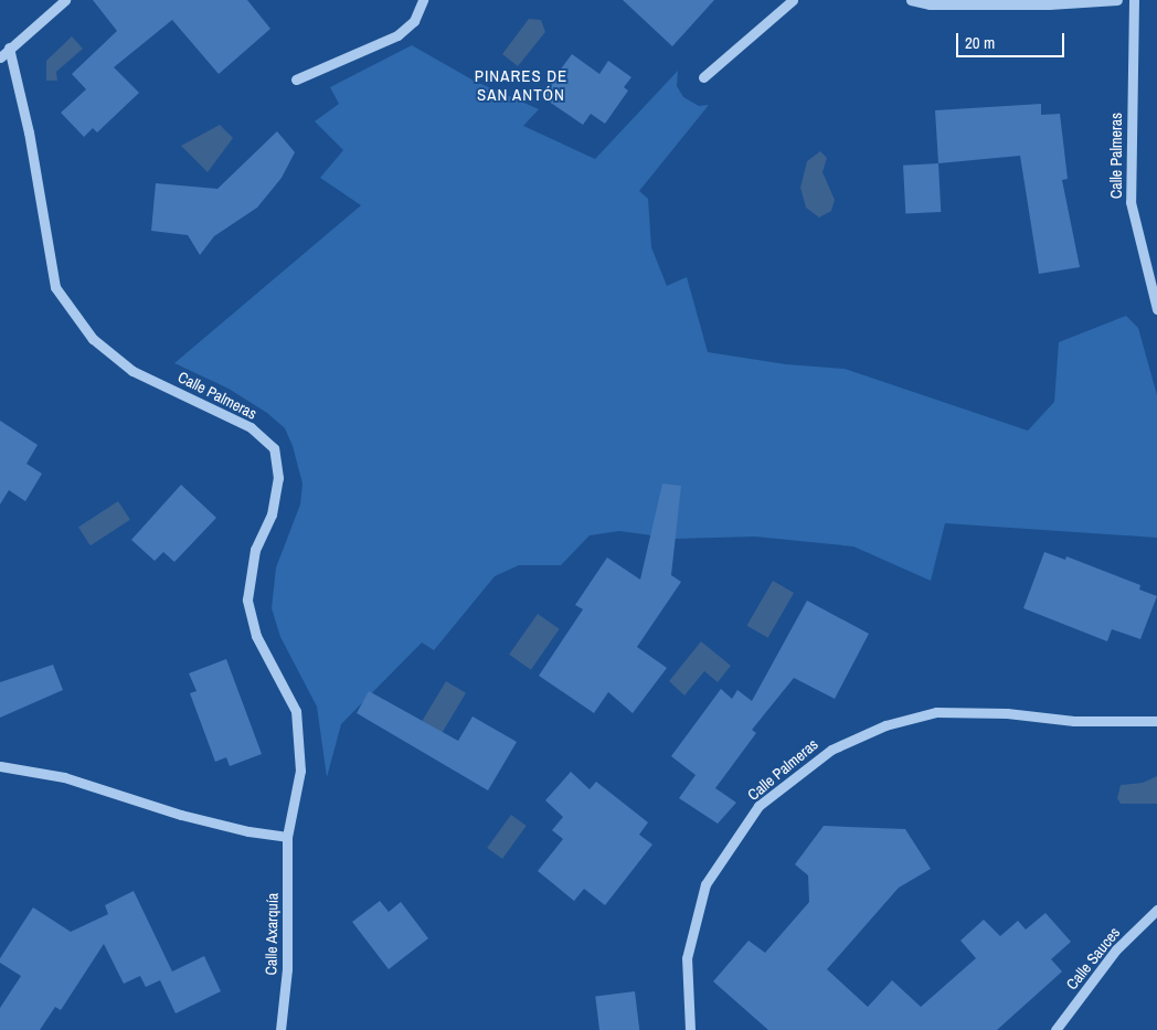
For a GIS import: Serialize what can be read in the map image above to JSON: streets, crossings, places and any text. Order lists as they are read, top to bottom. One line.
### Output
{"streets":{"street":["Calle Palmeras","Calle Axarquía","Calle Sauces"]},"crossings":[["Calle Palmeras","Calle Axarquía"]],"districts":["PINARES DE SAN ANTÓN"],"scale_bar":"20 m"}
